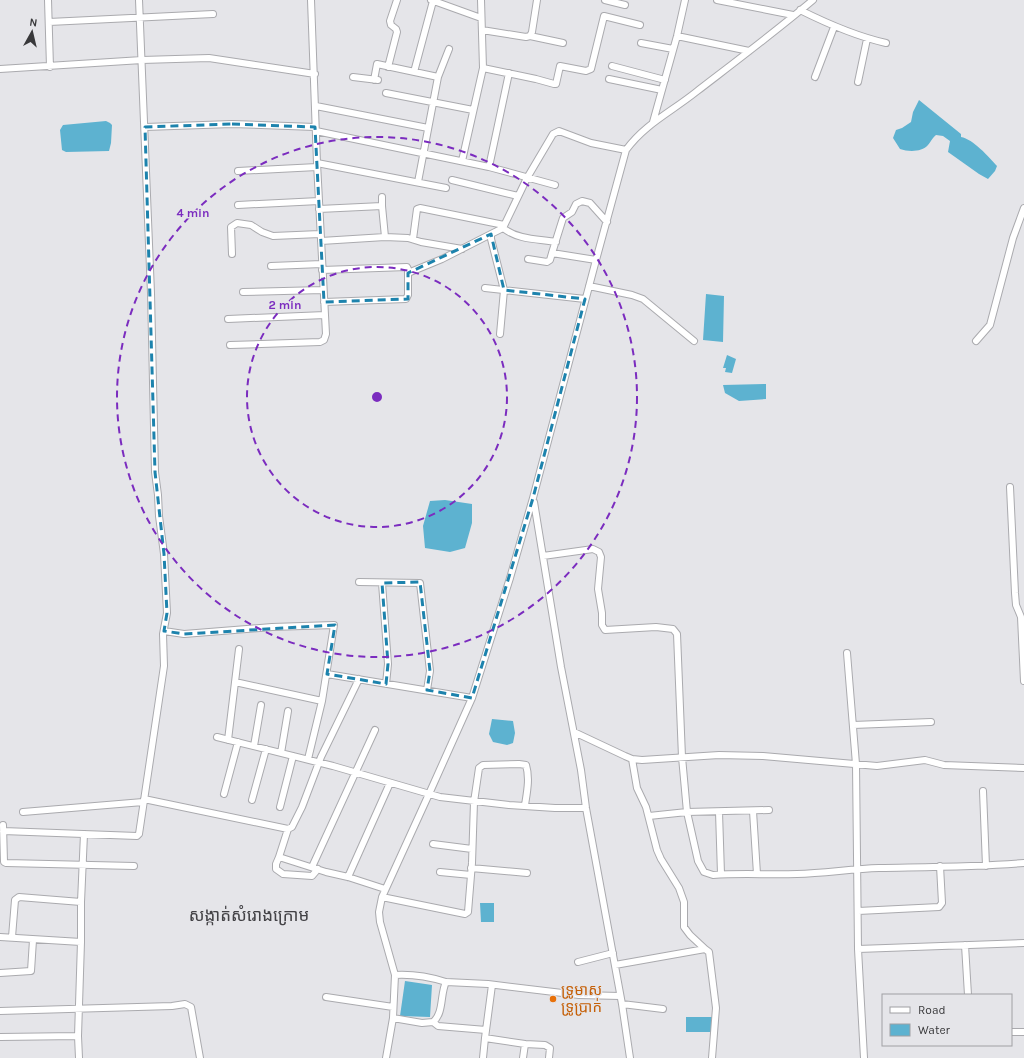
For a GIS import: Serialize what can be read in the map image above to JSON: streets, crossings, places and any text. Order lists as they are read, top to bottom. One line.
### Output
{"districts":["សង្កាត់សំរោងក្រោម"],"places":["ទ្រូមាស ទ្រូប្រាក់"],"legend":["Road","Water"],"north":"top","rings":["4 min","2 min"]}
